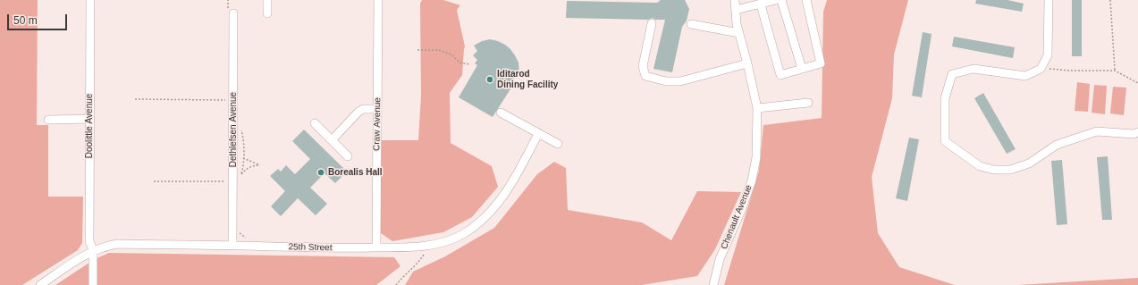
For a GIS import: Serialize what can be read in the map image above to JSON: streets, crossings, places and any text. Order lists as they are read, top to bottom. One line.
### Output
{"streets":{"street":["Craw Avenue","Doolittle Avenue","Dethlefsen Avenue","Chenault Avenue","25th Street"]},"crossings":[["Craw Avenue","25th Street"],["Doolittle Avenue","25th Street"],["Dethlefsen Avenue","25th Street"]],"places":["Iditarod Dining Facility","Borealis Hall"],"scale_bar":"50 m"}
